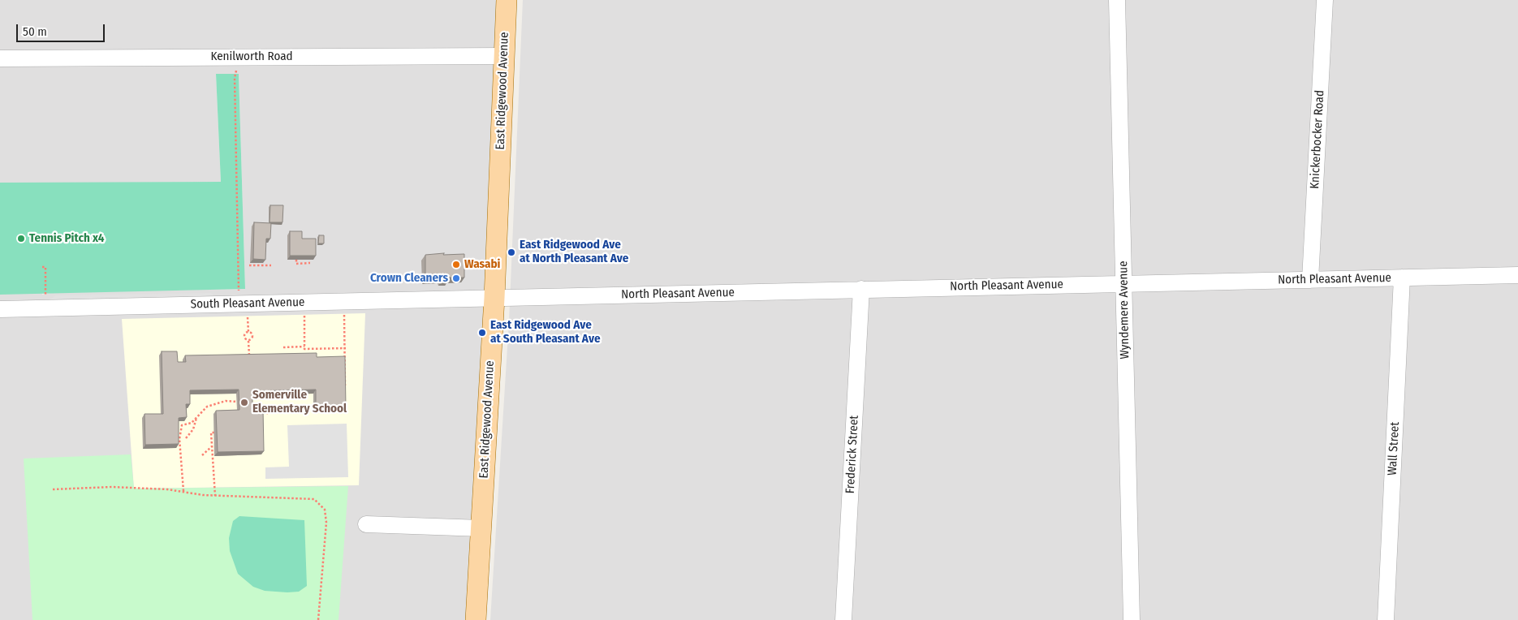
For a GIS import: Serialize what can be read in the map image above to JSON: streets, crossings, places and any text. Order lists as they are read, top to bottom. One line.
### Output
{"streets":{"main road":["East Ridgewood Avenue"],"street":["Kenilworth Road","Knickerbocker Road","North Pleasant Avenue","South Pleasant Avenue","Wyndemere Avenue","Wall Street","Frederick Street"]},"crossings":[["Kenilworth Road","East Ridgewood Avenue"],["East Ridgewood Avenue","North Pleasant Avenue"],["East Ridgewood Avenue","South Pleasant Avenue"],["Knickerbocker Road","North Pleasant Avenue"],["North Pleasant Avenue","South Pleasant Avenue"],["North Pleasant Avenue","Wyndemere Avenue"],["North Pleasant Avenue","Wall Street"],["North Pleasant Avenue","Frederick Street"]],"places":["Tennis Pitch x4","East Ridgewood Ave at North Pleasant Ave","Wasabi","Crown Cleaners","East Ridgewood Ave at South Pleasant Ave","Somerville Elementary School"],"scale_bar":"50 m"}
